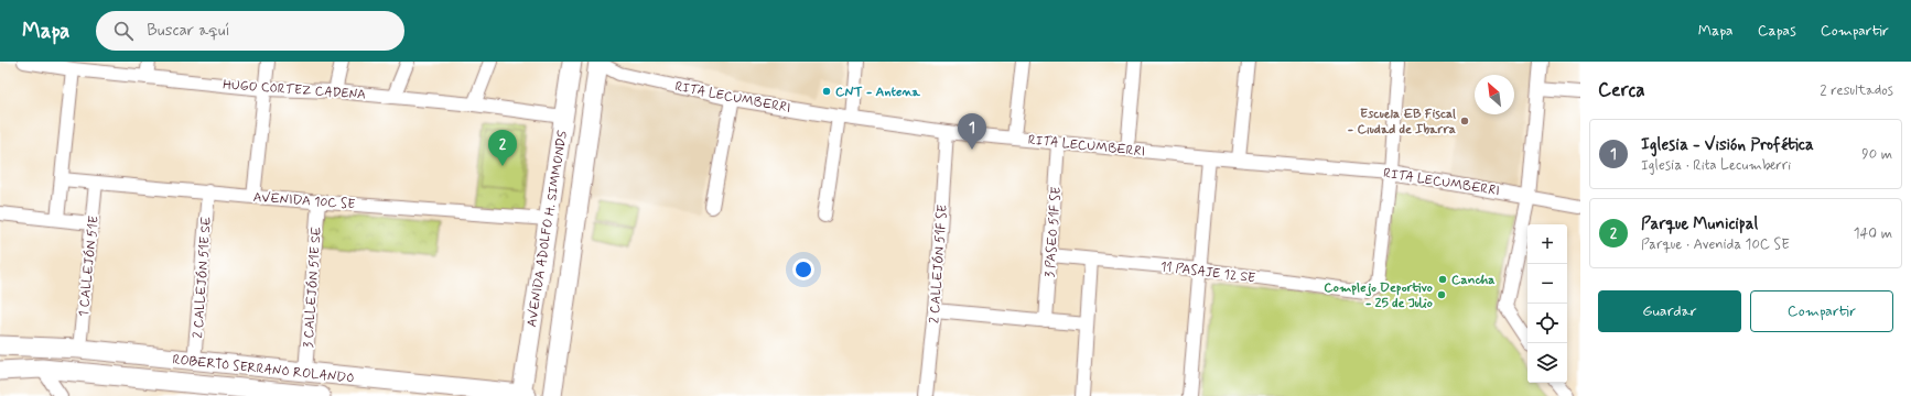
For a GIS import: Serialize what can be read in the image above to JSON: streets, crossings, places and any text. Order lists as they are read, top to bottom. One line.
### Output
{"streets":{"main road":["AVENIDA ADOLFO H. SIMMONDS","ROBERTO SERRANO ROLANDO"],"street":["HUGO CORTEZ CADENA","RITA LECUMBERRI","AVENIDA 10C SE","3 PASEO 51F SE","2 CALLEJÓN 51F SE","1 CALLEJÓN 51E","11 PASAJE 12 SE","2 CALLEJÓN 51E SE","3 CALLEJÓN 51E SE"]},"crossings":[["HUGO CORTEZ CADENA","AVENIDA ADOLFO H. SIMMONDS"],["RITA LECUMBERRI","AVENIDA ADOLFO H. SIMMONDS"],["RITA LECUMBERRI","3 PASEO 51F SE"],["RITA LECUMBERRI","2 CALLEJÓN 51F SE"],["RITA LECUMBERRI","11 PASAJE 12 SE"],["AVENIDA 10C SE","AVENIDA ADOLFO H. SIMMONDS"],["AVENIDA 10C SE","1 CALLEJÓN 51E"],["AVENIDA 10C SE","2 CALLEJÓN 51E SE"],["AVENIDA 10C SE","3 CALLEJÓN 51E SE"],["AVENIDA ADOLFO H. SIMMONDS","ROBERTO SERRANO ROLANDO"],["3 PASEO 51F SE","11 PASAJE 12 SE"],["1 CALLEJÓN 51E","ROBERTO SERRANO ROLANDO"],["2 CALLEJÓN 51E SE","ROBERTO SERRANO ROLANDO"],["3 CALLEJÓN 51E SE","ROBERTO SERRANO ROLANDO"]],"places":["CNT - Antena","Escuela EB Fiscal - Ciudad de Ibarra","Cancha","Complejo Deportivo - 25 de Julio"],"north":"top left","page":{"header":"Mapa","search":"Buscar aquí","nav":["Mapa","Capas","Compartir"],"heading":["Cerca","2 resultados"],"pins":["1","2"],"list":[{"mark":"1","name":"Iglesia - Visión Profética","note":"Iglesia · Rita Lecumberri","value":"90 m"},{"mark":"2","name":"Parque Municipal","note":"Parque · Avenida 10C SE","value":"140 m"}],"map_buttons":["+","−"],"buttons":["Guardar","Compartir"]}}
